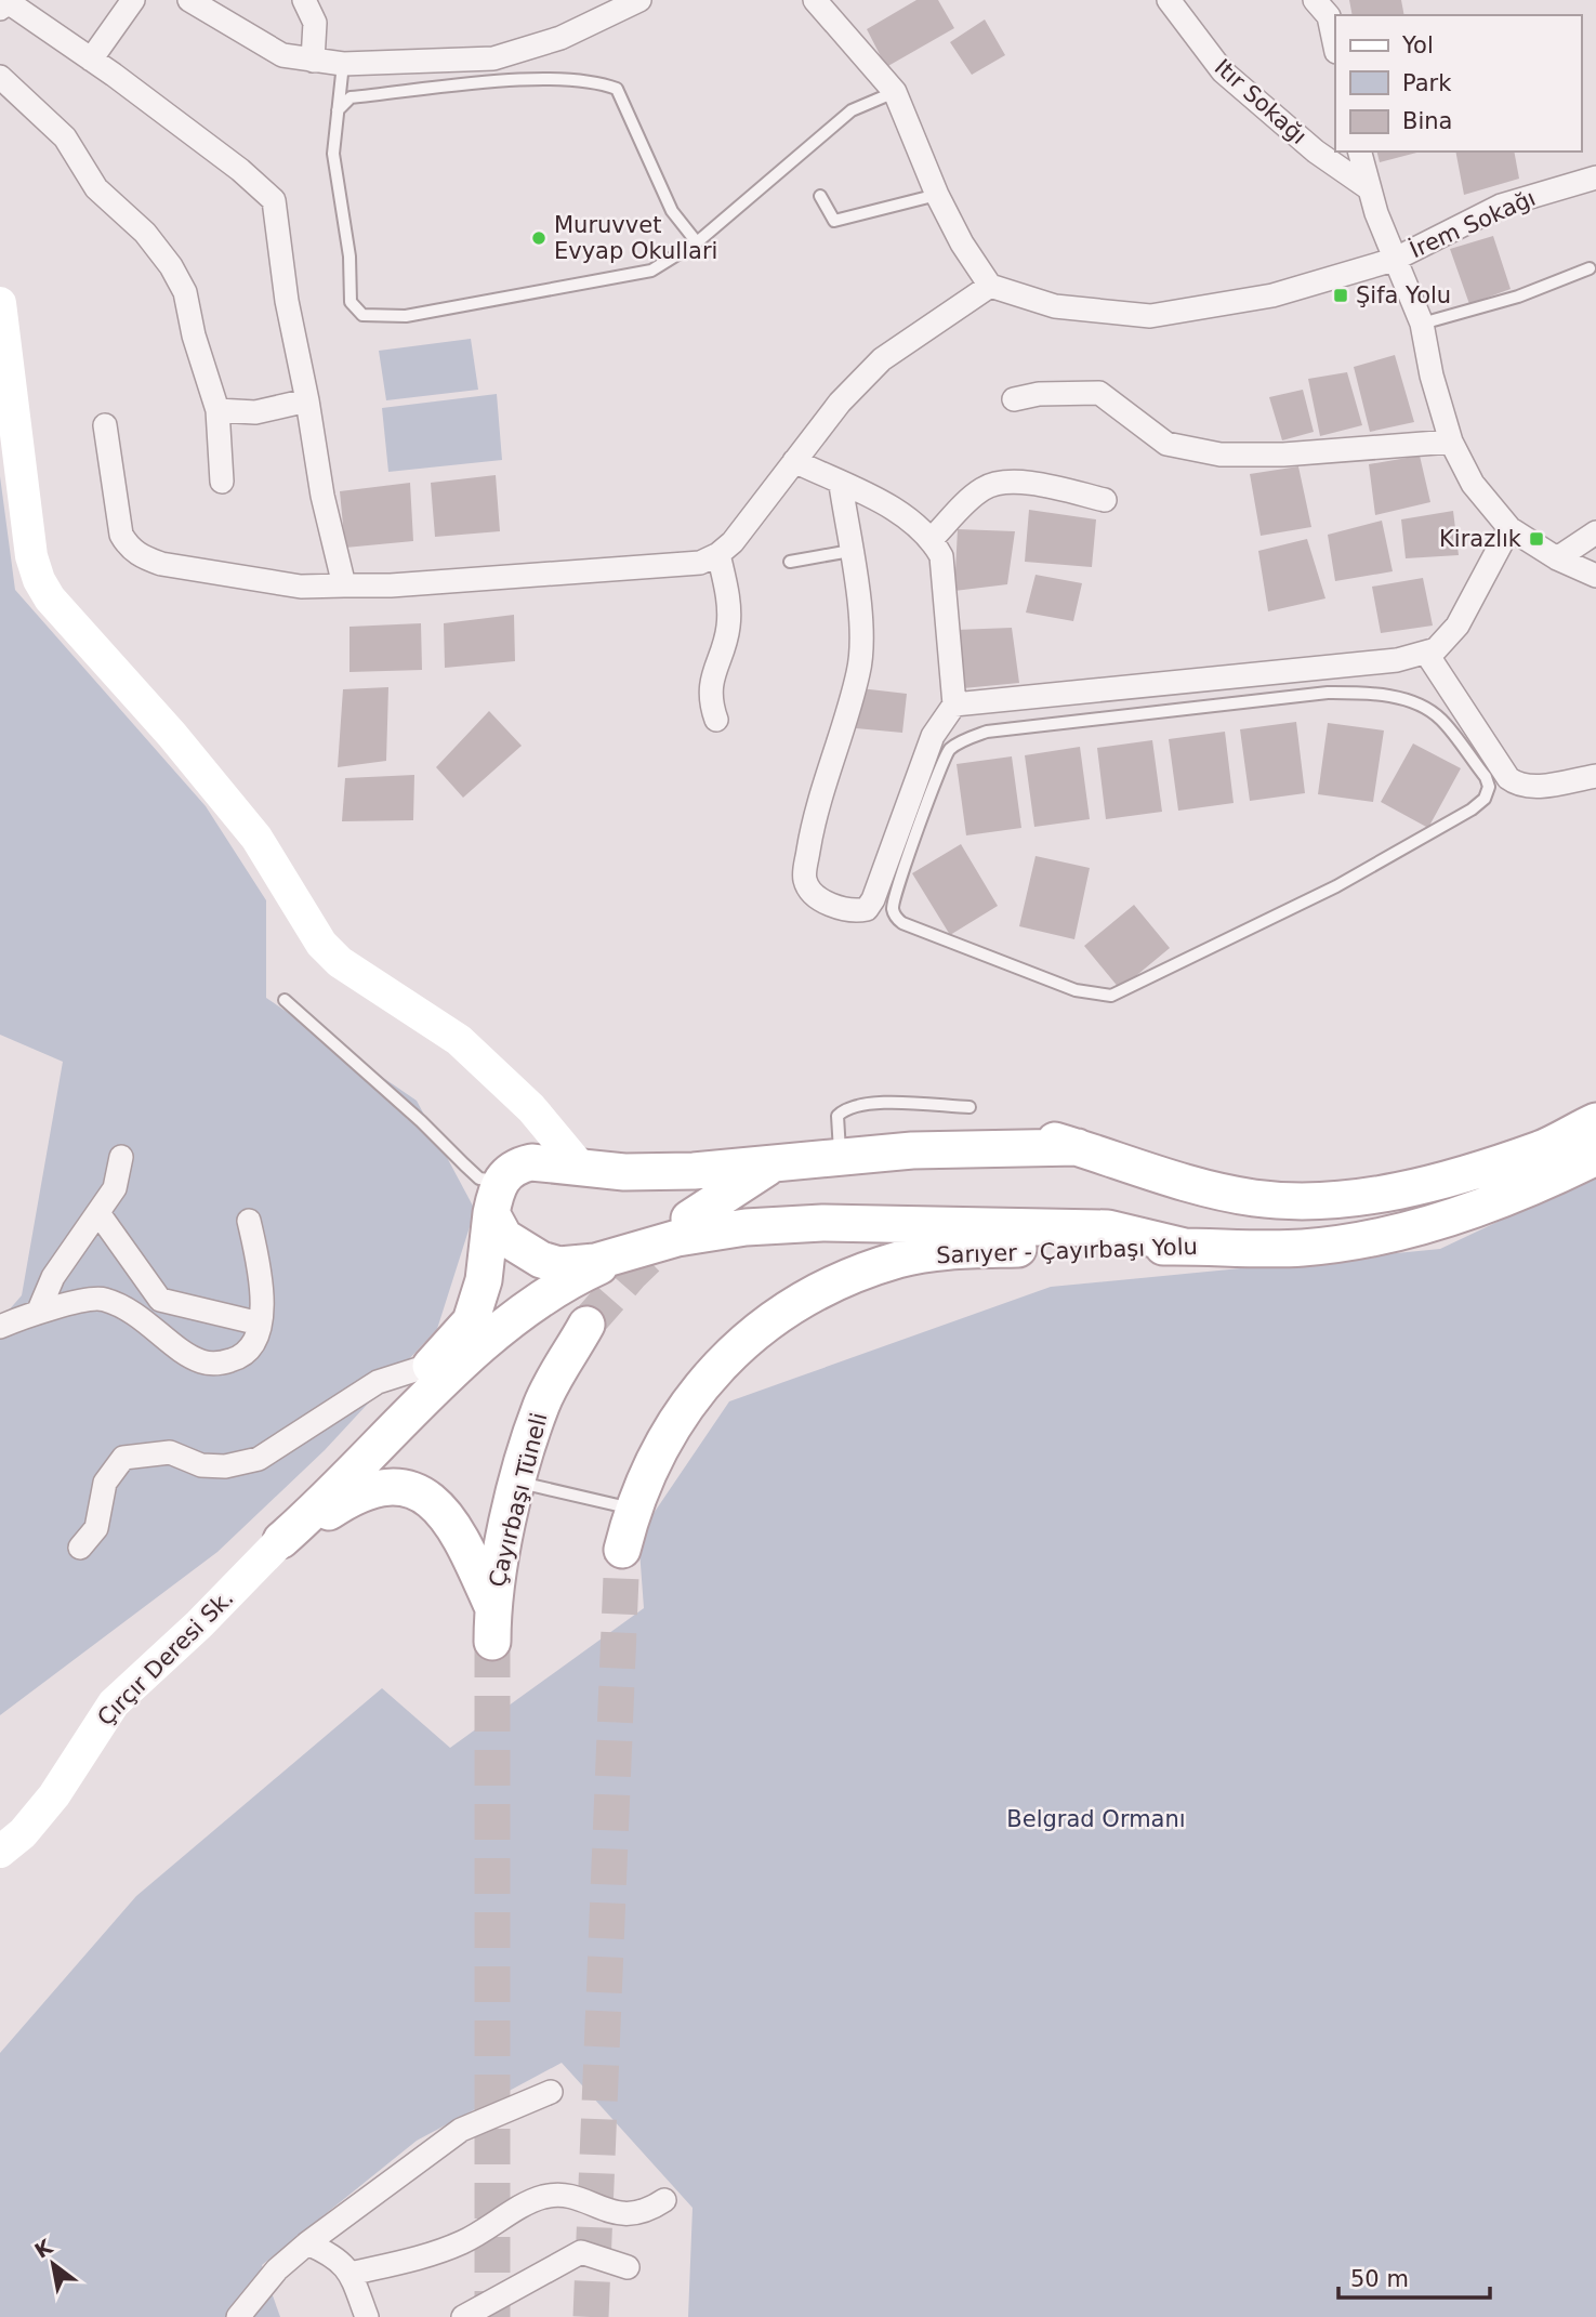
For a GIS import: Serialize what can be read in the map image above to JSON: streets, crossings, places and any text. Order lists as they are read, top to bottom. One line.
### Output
{"streets":{"main road":["Sarıyer - Çayırbaşı Yolu","Çayırbaşı Tüneli"],"street":["Itır Sokağı","İrem Sokağı","Çırçır Deresi Sk."]},"parks":["Belgrad Ormanı"],"places":{"other":["Muruvvet Evyap Okullari"],"transit":["Şifa Yolu","Kirazlık"]},"legend":["Yol","Park","Bina"],"scale_bar":"50 m","north":"top left"}
